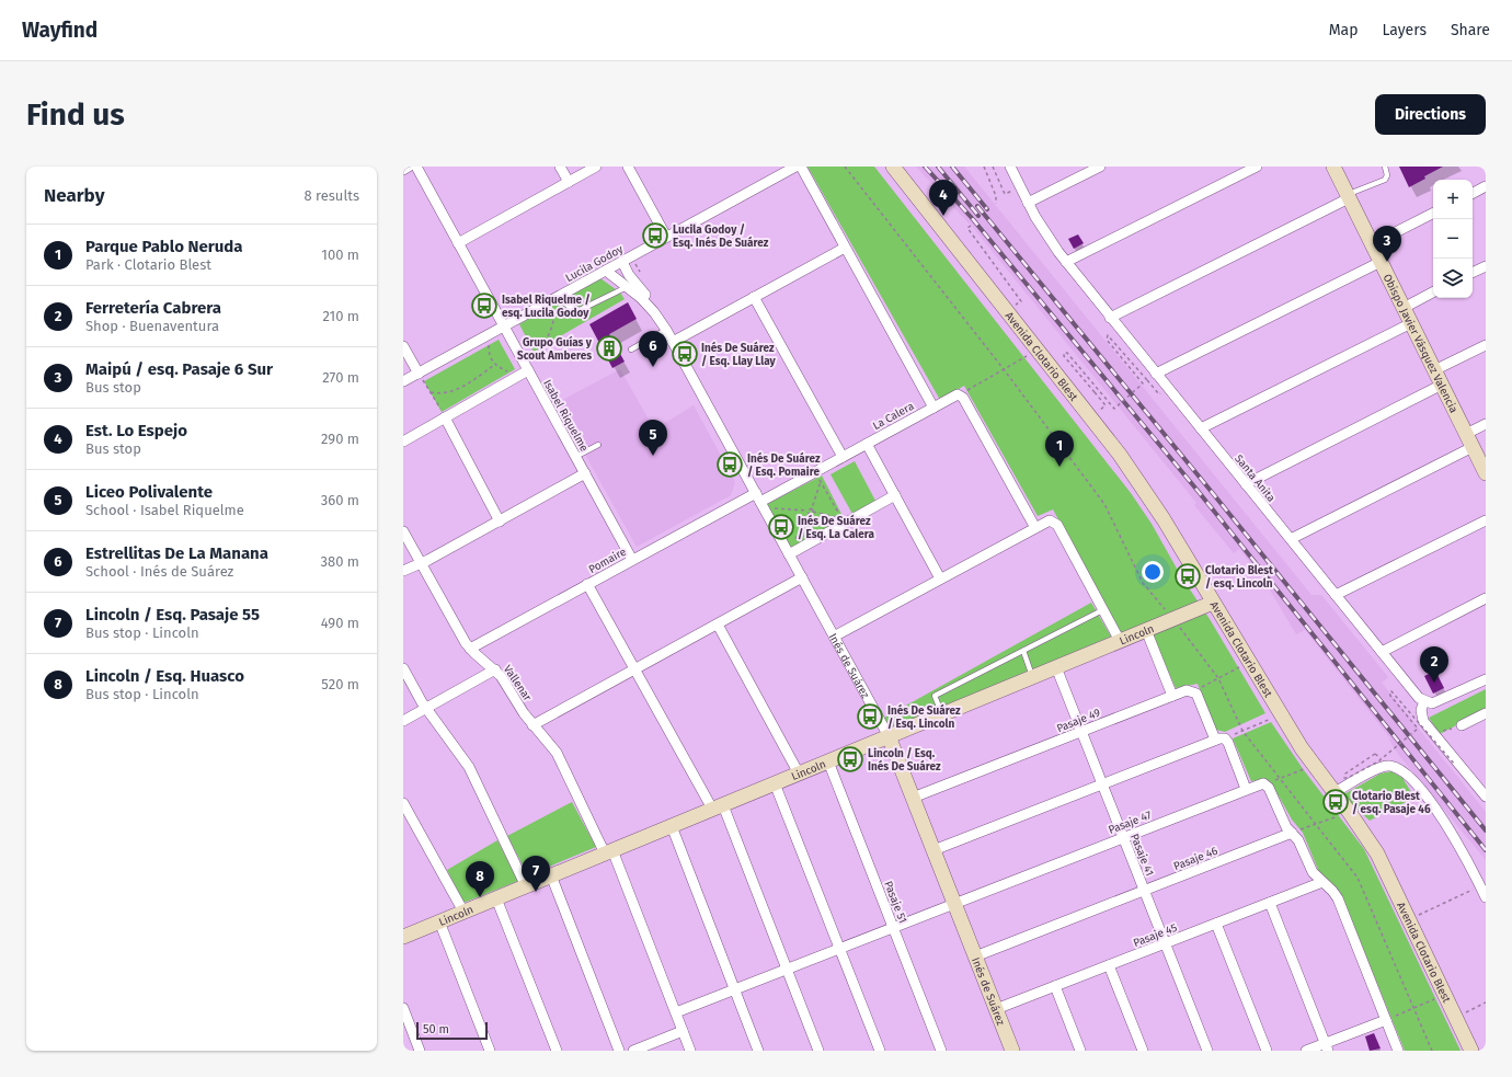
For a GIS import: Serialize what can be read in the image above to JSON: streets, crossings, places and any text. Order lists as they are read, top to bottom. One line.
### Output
{"streets":{"street":["Lucila Godoy","Obispo Javier Vásquez Valencia","Avenida Clotario Blest","Isabel Riquelme","La Calera","Santa Anita","Pomaire","Lincoln","Inés de Suárez","Vallenar","Pasaje 49","Pasaje 47","Pasaje 41","Pasaje 46","Pasaje 51","Pasaje 45"]},"crossings":[["Lucila Godoy","Isabel Riquelme"],["Lucila Godoy","Inés de Suárez"],["Avenida Clotario Blest","Lincoln"],["Isabel Riquelme","Pomaire"],["La Calera","Pomaire"],["La Calera","Inés de Suárez"],["Pomaire","Inés de Suárez"],["Pomaire","Vallenar"],["Lincoln","Inés de Suárez"],["Lincoln","Vallenar"],["Lincoln","Pasaje 41"],["Lincoln","Pasaje 51"],["Inés de Suárez","Pasaje 49"],["Inés de Suárez","Pasaje 47"],["Inés de Suárez","Pasaje 46"],["Inés de Suárez","Pasaje 45"],["Vallenar","Pasaje 47"],["Pasaje 49","Pasaje 41"],["Pasaje 47","Pasaje 41"],["Pasaje 47","Pasaje 51"],["Pasaje 41","Pasaje 46"],["Pasaje 41","Pasaje 45"]],"places":{"bus stop":["Lucila Godoy / Esq. Inés De Suárez","Isabel Riquelme / esq. Lucila Godoy","Inés De Suárez / Esq. Llay Llay","Inés De Suárez / Esq. Pomaire","Inés De Suárez / Esq. La Calera","Clotario Blest / esq. Lincoln","Inés De Suárez / Esq. Lincoln","Lincoln / Esq. Inés De Suárez","Clotario Blest / esq. Pasaje 46"],"building":["Grupo Guías y Scout Amberes"]},"scale_bar":"50 m","page":{"header":"Wayfind","nav":["Map","Layers","Share"],"buttons":"Directions","title":"Find us","heading":["Nearby","8 results"],"map_buttons":["+","−"],"pins":["4","3","6","5","1","2","7","8"],"list":[{"mark":"1","name":"Parque Pablo Neruda","note":"Park · Clotario Blest","value":"100 m"},{"mark":"2","name":"Ferretería Cabrera","note":"Shop · Buenaventura","value":"210 m"},{"mark":"3","name":"Maipú / esq. Pasaje 6 Sur","note":"Bus stop","value":"270 m"},{"mark":"4","name":"Est. Lo Espejo","note":"Bus stop","value":"290 m"},{"mark":"5","name":"Liceo Polivalente","note":"School · Isabel Riquelme","value":"360 m"},{"mark":"6","name":"Estrellitas De La Manana","note":"School · Inés de Suárez","value":"380 m"},{"mark":"7","name":"Lincoln / Esq. Pasaje 55","note":"Bus stop · Lincoln","value":"490 m"},{"mark":"8","name":"Lincoln / Esq. Huasco","note":"Bus stop · Lincoln","value":"520 m"}],"scale":"50 m"}}
